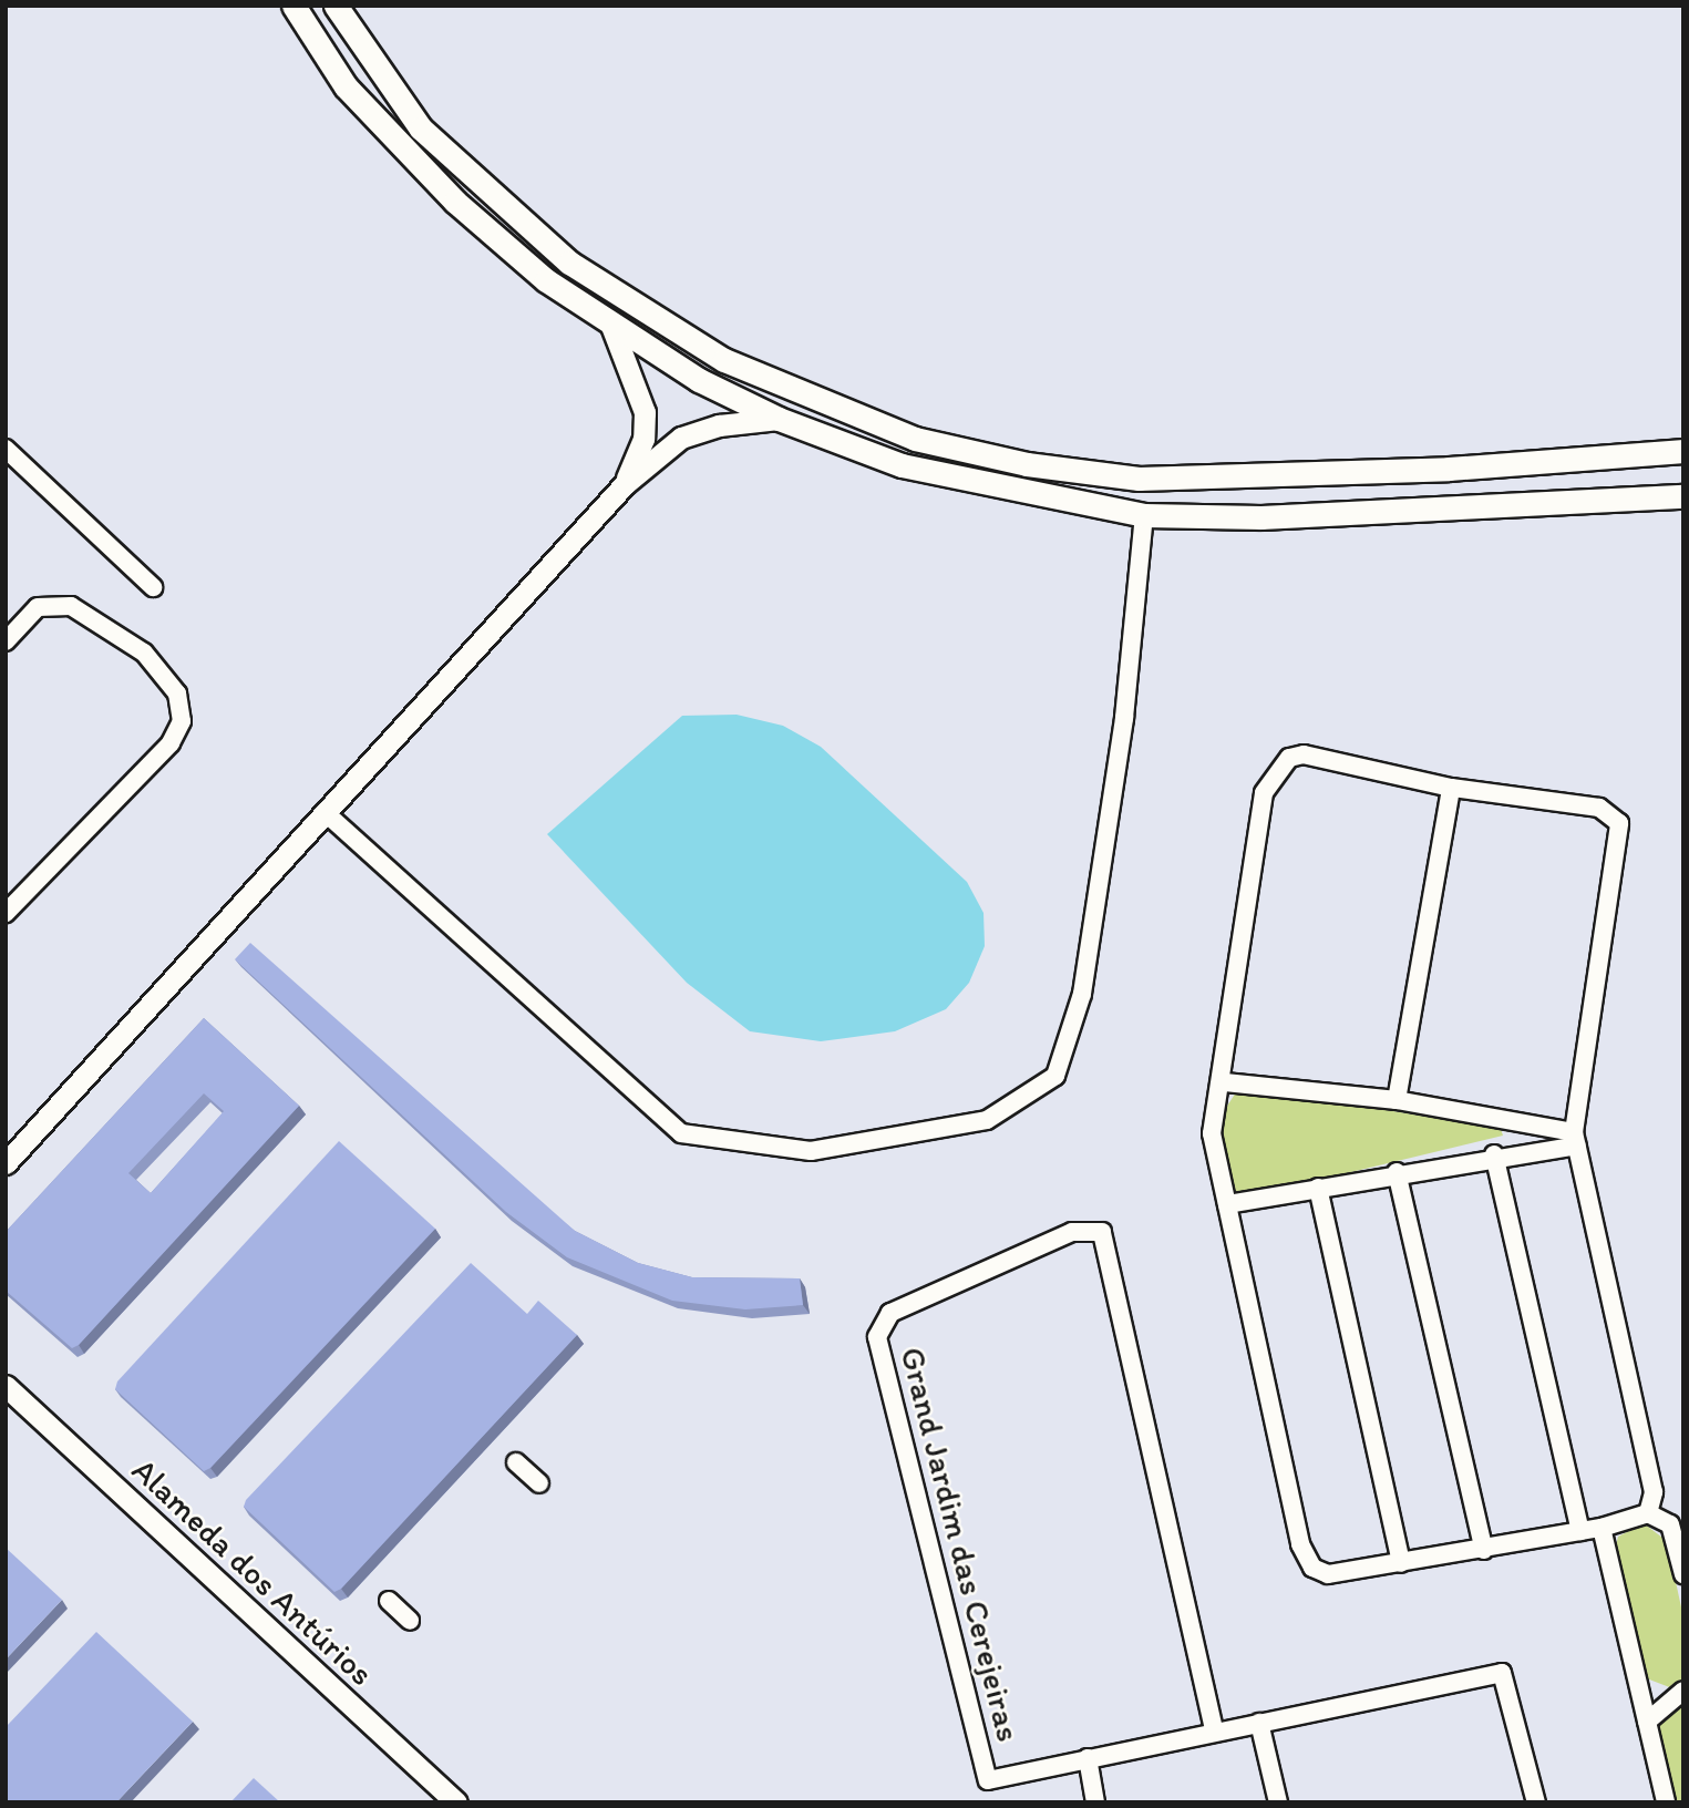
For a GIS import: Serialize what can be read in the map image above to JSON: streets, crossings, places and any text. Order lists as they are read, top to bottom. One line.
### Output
{"streets":{"street":["Grand Jardim das Cerejeiras","Alameda dos Antúrios"]}}
